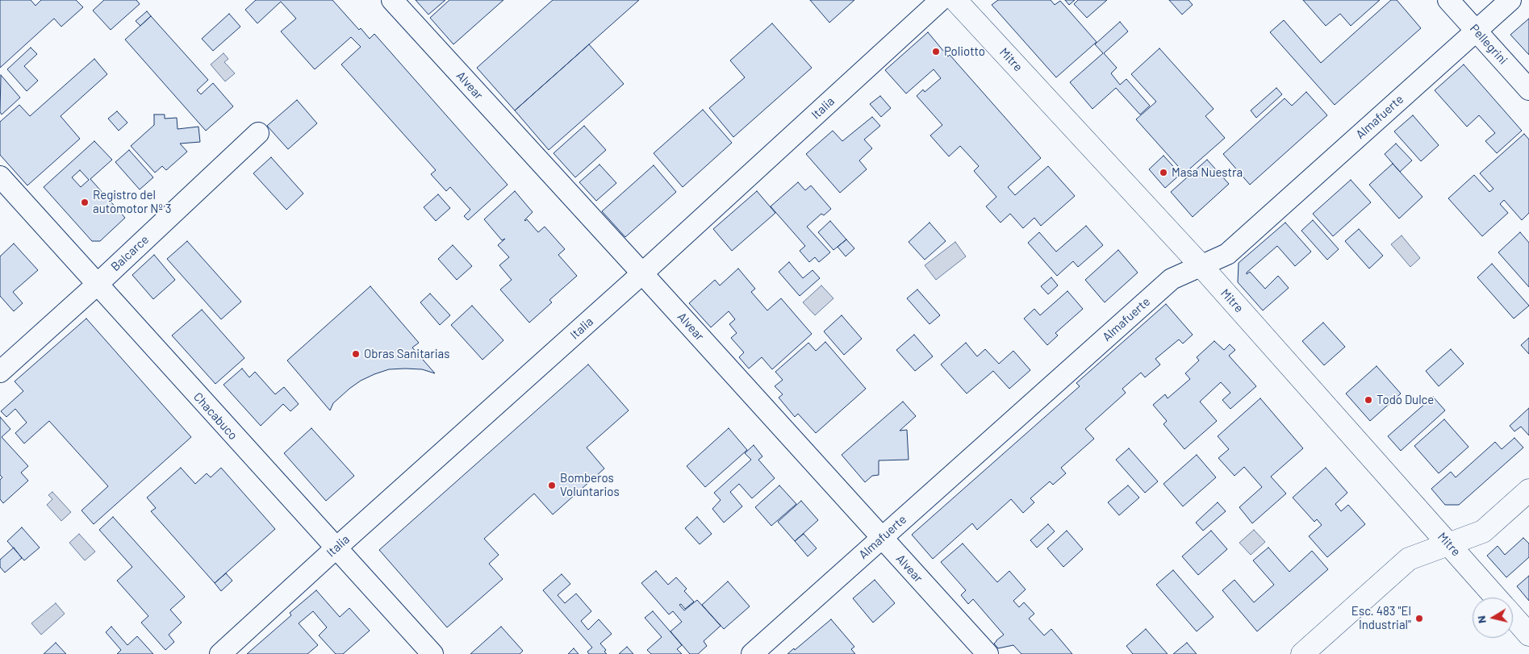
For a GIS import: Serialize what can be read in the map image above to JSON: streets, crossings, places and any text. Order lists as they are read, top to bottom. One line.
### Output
{"streets":{"street":["Pellegrini","Mitre","Alvear","Italia","Almafuerte","Balcarce","Chacabuco"]},"crossings":[["Pellegrini","Almafuerte"],["Mitre","Almafuerte"],["Alvear","Italia"],["Alvear","Almafuerte"],["Italia","Chacabuco"],["Balcarce","Chacabuco"]],"places":["Poliotto","Masa Nuestra","Registro del automotor Nº 3","Obras Sanitarias","Todo Dulce","Bomberos Voluntarios","Esc. 483 \"El Industrial\""],"north":"left"}
